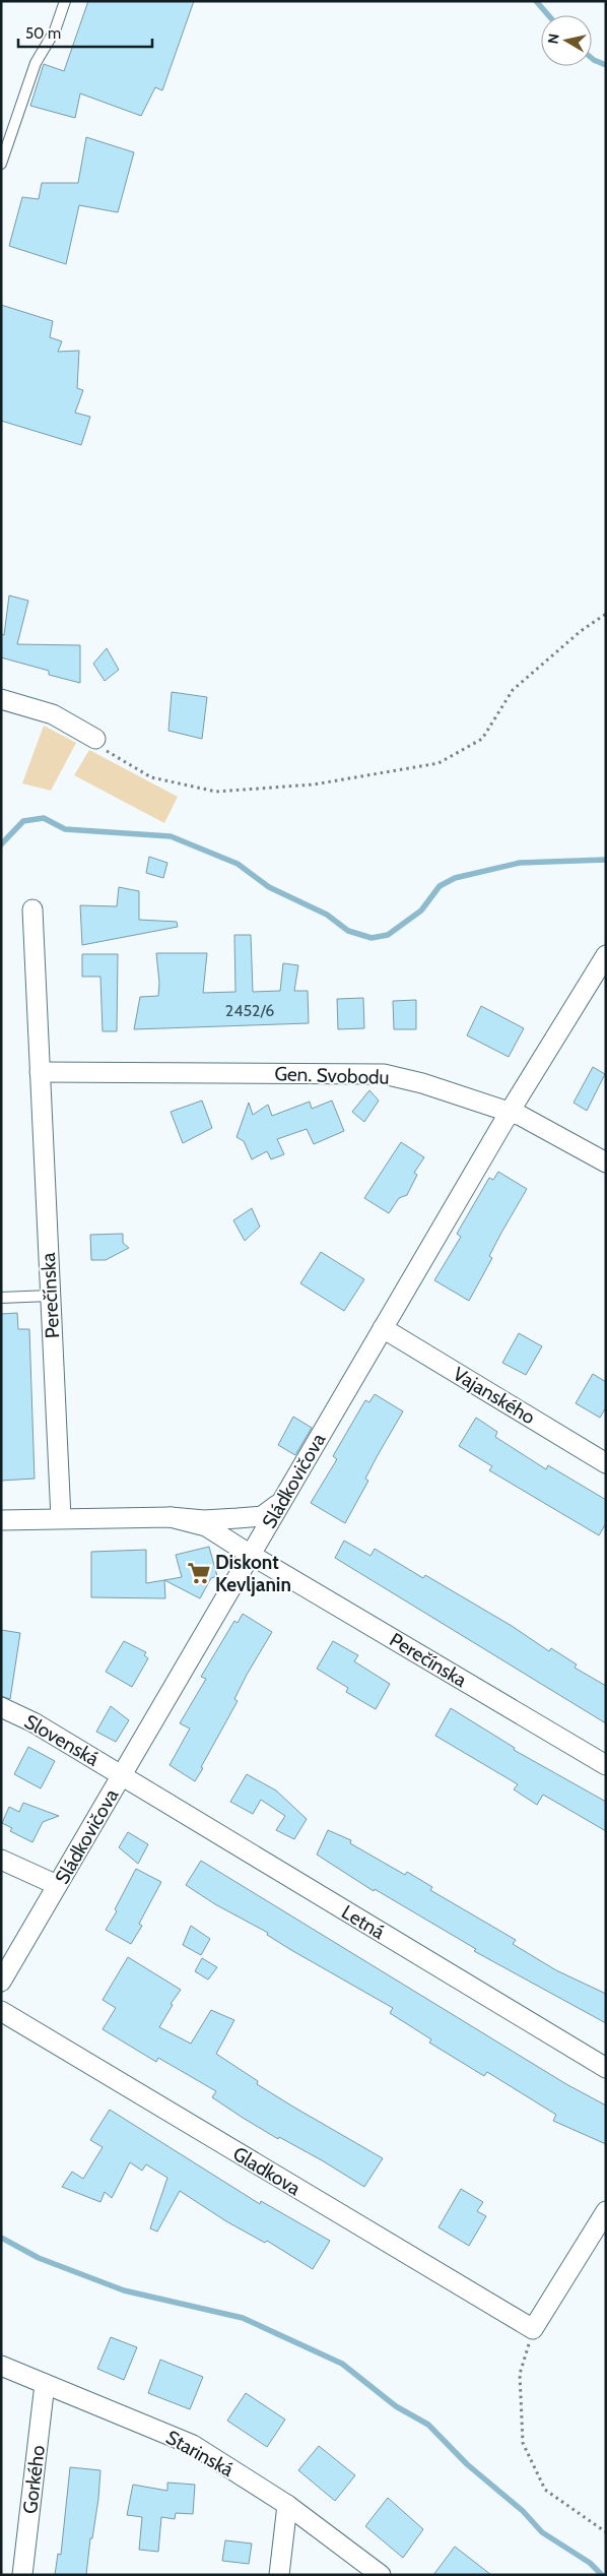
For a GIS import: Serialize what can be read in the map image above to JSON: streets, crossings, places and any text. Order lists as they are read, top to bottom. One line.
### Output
{"streets":{"street":["Gen. Svobodu","Perečínska","Vajanského","Sládkovičova","Slovenská","Letná","Gladkova","Starinská","Gorkého"]},"crossings":[["Gen. Svobodu","Perečínska"],["Gen. Svobodu","Sládkovičova"],["Perečínska","Sládkovičova"],["Vajanského","Sládkovičova"],["Sládkovičova","Slovenská"],["Sládkovičova","Letná"],["Slovenská","Letná"],["Starinská","Gorkého"]],"places":{"supermarket":["Diskont Kevljanin"]},"house_numbers":["2452/6"],"scale_bar":"50 m","north":"left"}
